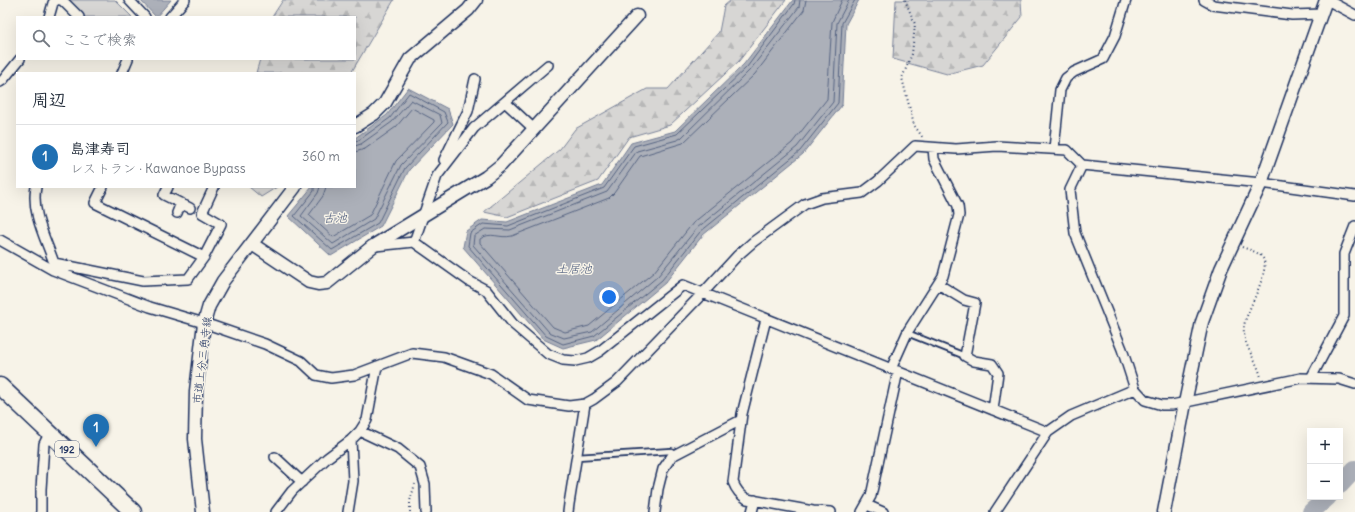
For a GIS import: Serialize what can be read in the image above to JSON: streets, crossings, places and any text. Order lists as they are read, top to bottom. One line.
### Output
{"streets":{"highway":["192"],"street":["市道上分三角寺線"]},"water":["古池","土居池"],"page":{"search":"ここで検索","heading":"周辺","list":[{"mark":"1","name":"島津寿司","note":"レストラン · Kawanoe Bypass","value":"360 m"}],"pins":"1","map_buttons":["+","−"]}}
